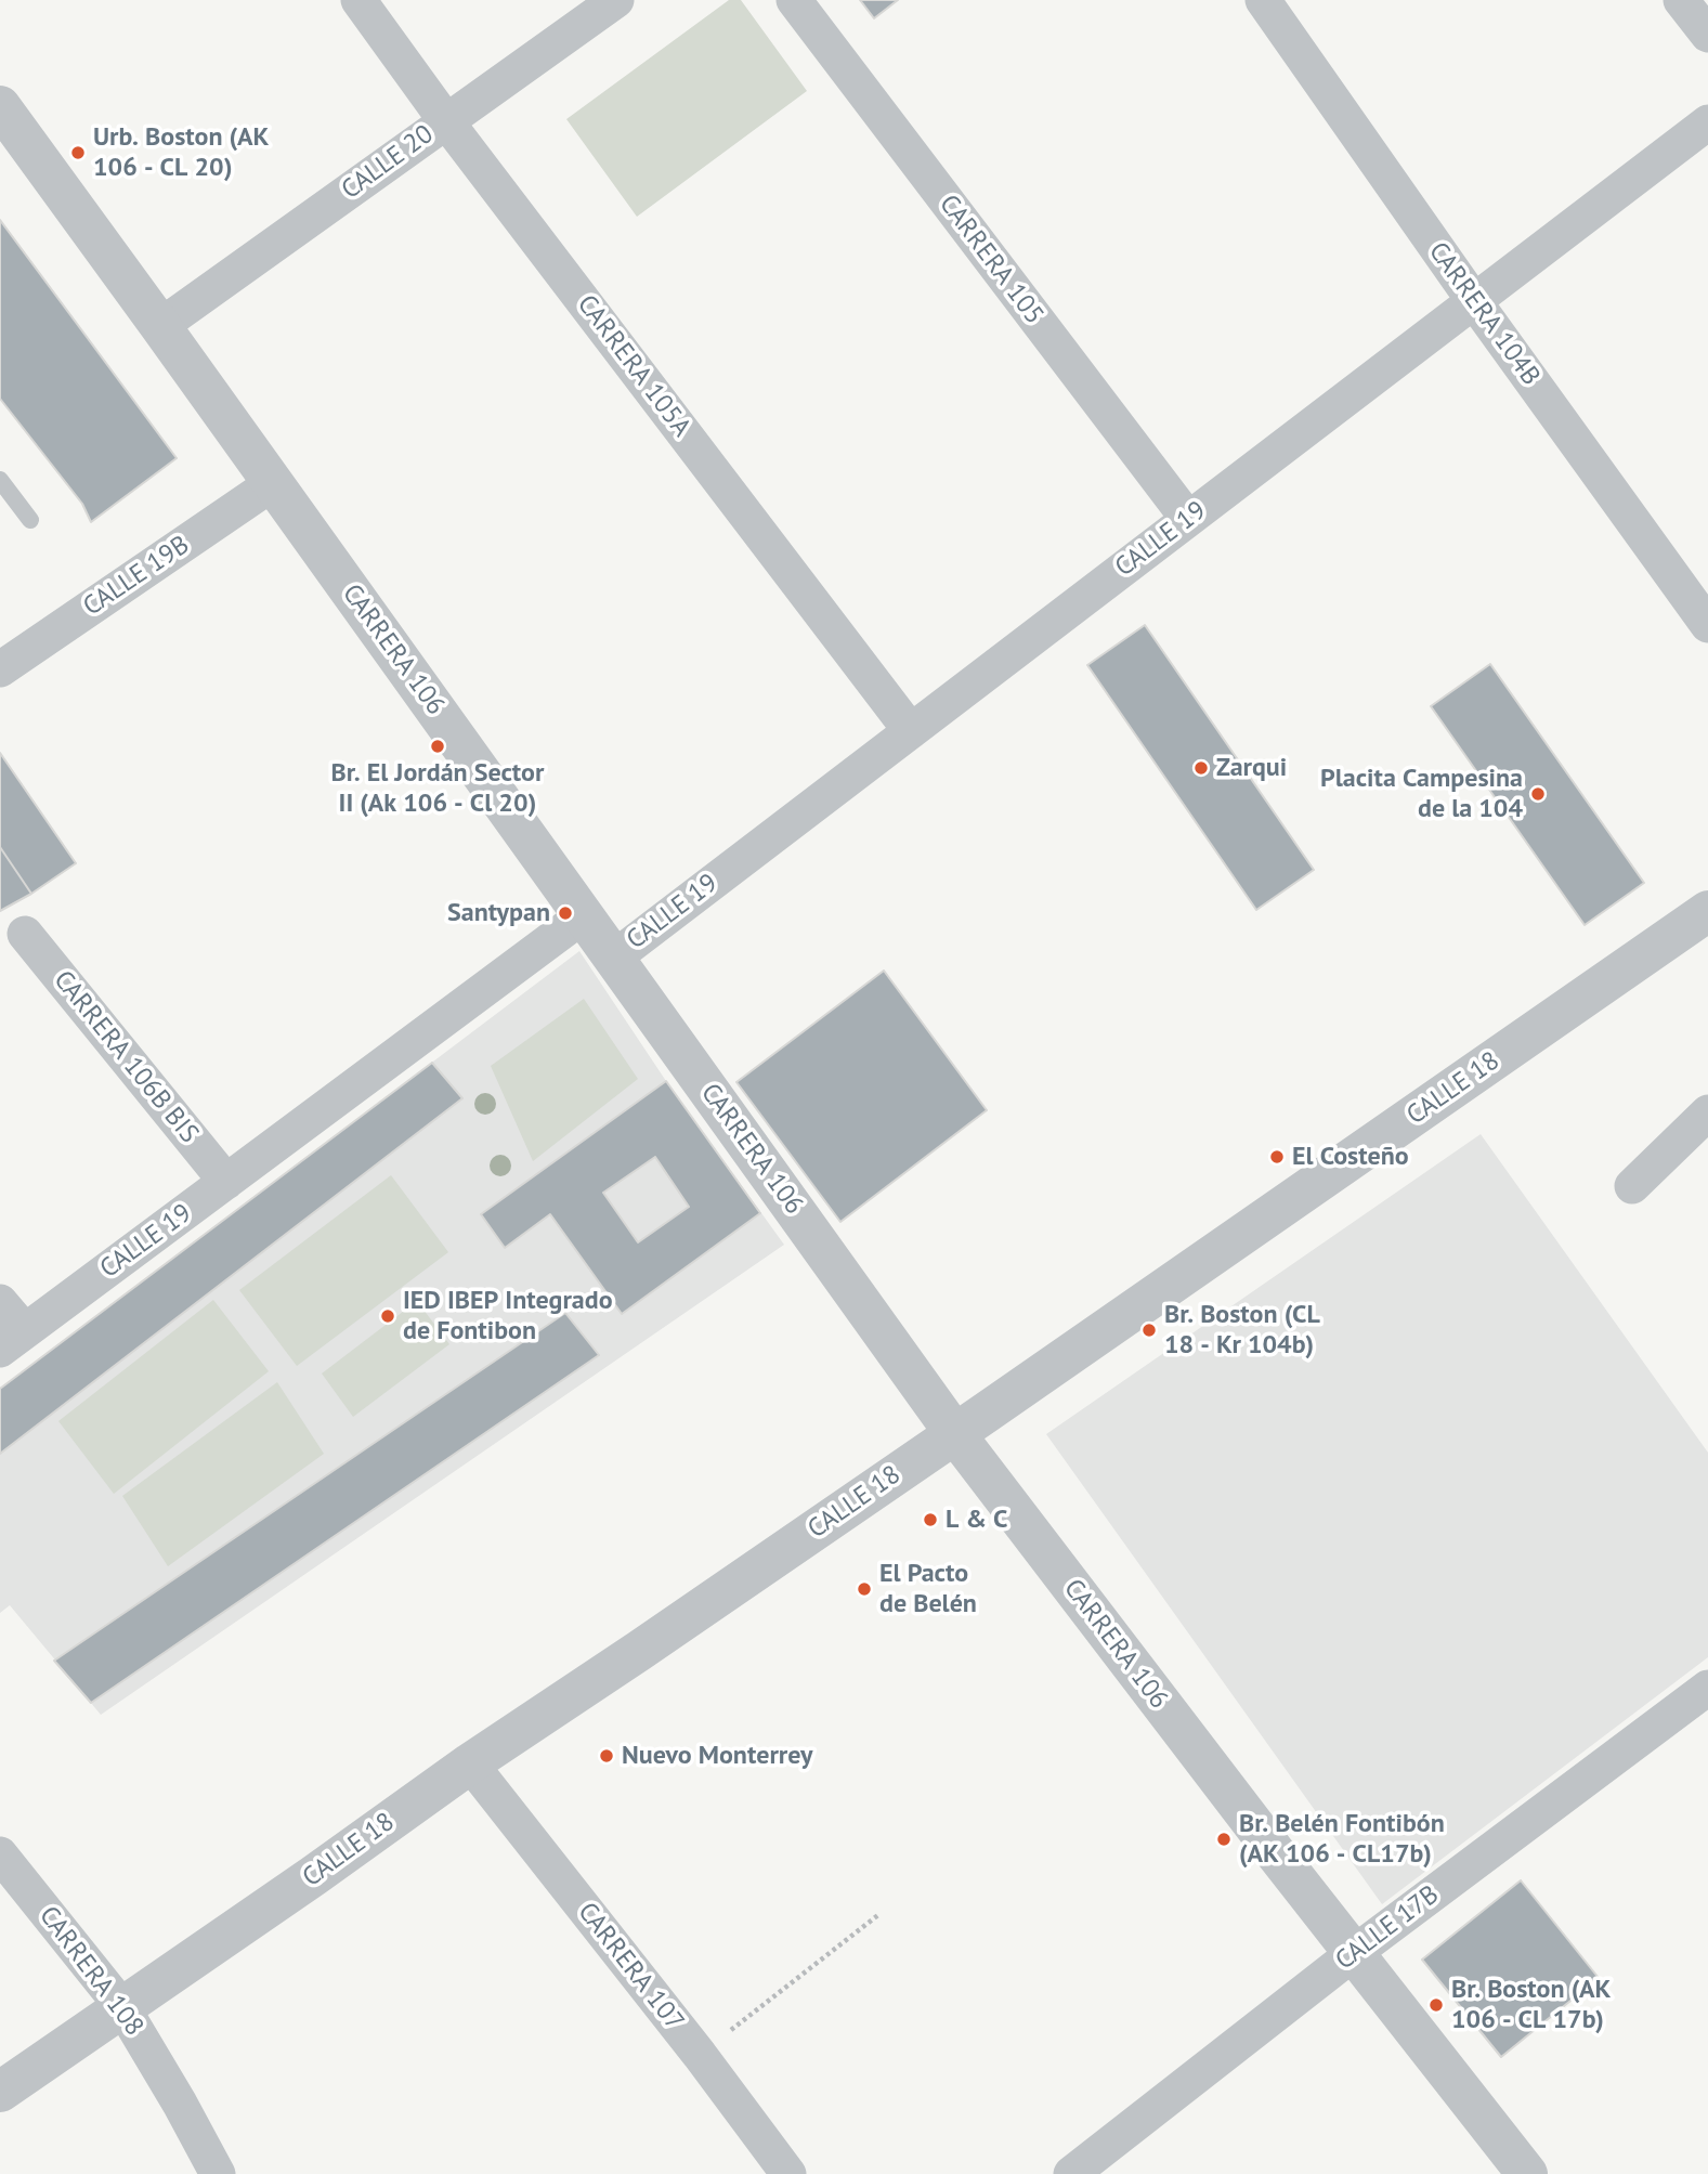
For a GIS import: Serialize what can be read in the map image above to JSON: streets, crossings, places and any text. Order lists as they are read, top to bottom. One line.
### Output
{"streets":{"street":["CALLE 20","CARRERA 105","CARRERA 104B","CARRERA 105A","CALLE 19","CALLE 19B","CARRERA 106","CARRERA 106B BIS","CALLE 18","CALLE 17B","CARRERA 107","CARRERA 108"]},"crossings":[["CALLE 20","CARRERA 105A"],["CALLE 20","CARRERA 106"],["CARRERA 105","CALLE 19"],["CARRERA 104B","CALLE 19"],["CARRERA 105A","CALLE 19"],["CALLE 19","CARRERA 106"],["CALLE 19","CARRERA 106B BIS"],["CALLE 19B","CARRERA 106"],["CARRERA 106","CALLE 18"],["CARRERA 106","CALLE 17B"],["CALLE 18","CARRERA 107"],["CALLE 18","CARRERA 108"]],"places":["Urb. Boston (AK 106 - CL 20)","Br. El Jordán Sector II (Ak 106 - Cl 20)","Zarqui","Placita Campesina de la 104","Santypan","El Costeño","IED IBEP Integrado de Fontibon","Br. Boston (CL 18 - Kr 104b)","L & C","El Pacto de Belén","Nuevo Monterrey","Br. Belén Fontibón (AK 106 - CL17b)","Br. Boston (AK 106 - CL 17b)"]}
